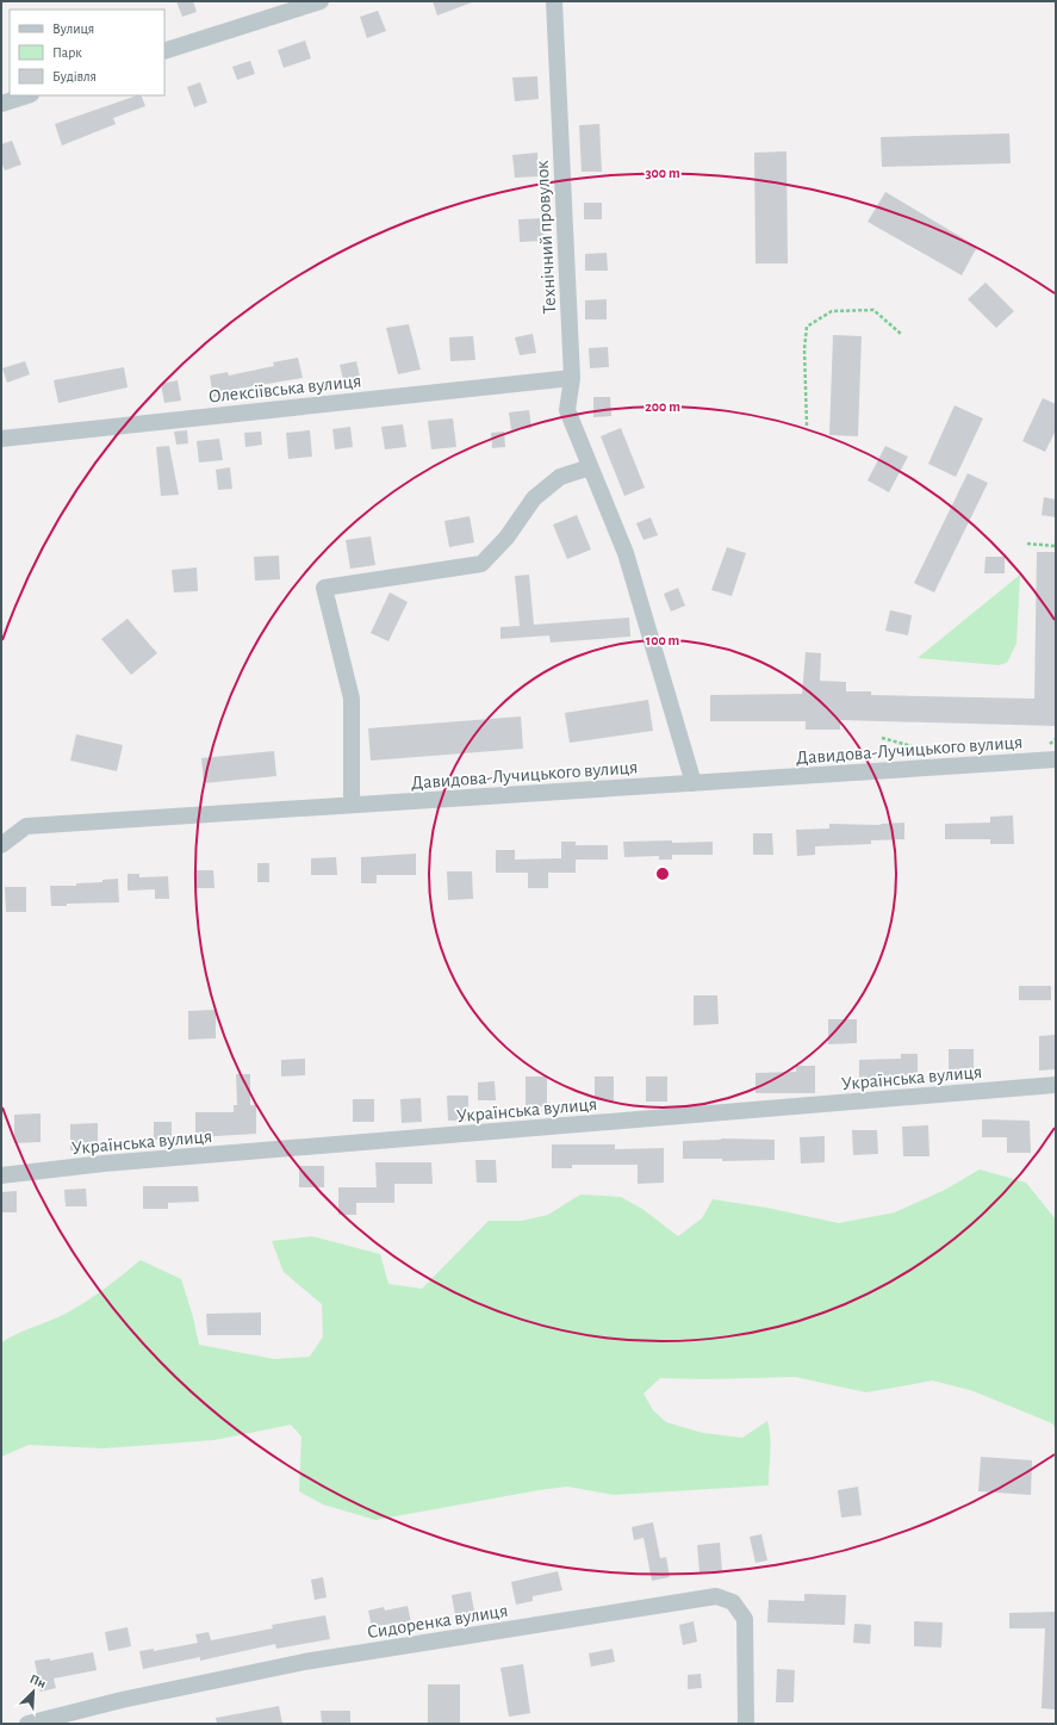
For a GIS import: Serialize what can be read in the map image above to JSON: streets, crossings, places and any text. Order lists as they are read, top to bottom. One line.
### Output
{"streets":{"street":["Технічний провулок","Олексіївська вулиця","Давидова-Лучицького вулиця","Українська вулиця","Сидоренка вулиця"]},"crossings":[["Технічний провулок","Олексіївська вулиця"],["Технічний провулок","Давидова-Лучицького вулиця"]],"legend":["Вулиця","Парк","Будівля"],"north":"top right","rings":["300 m","200 m","100 m"]}
